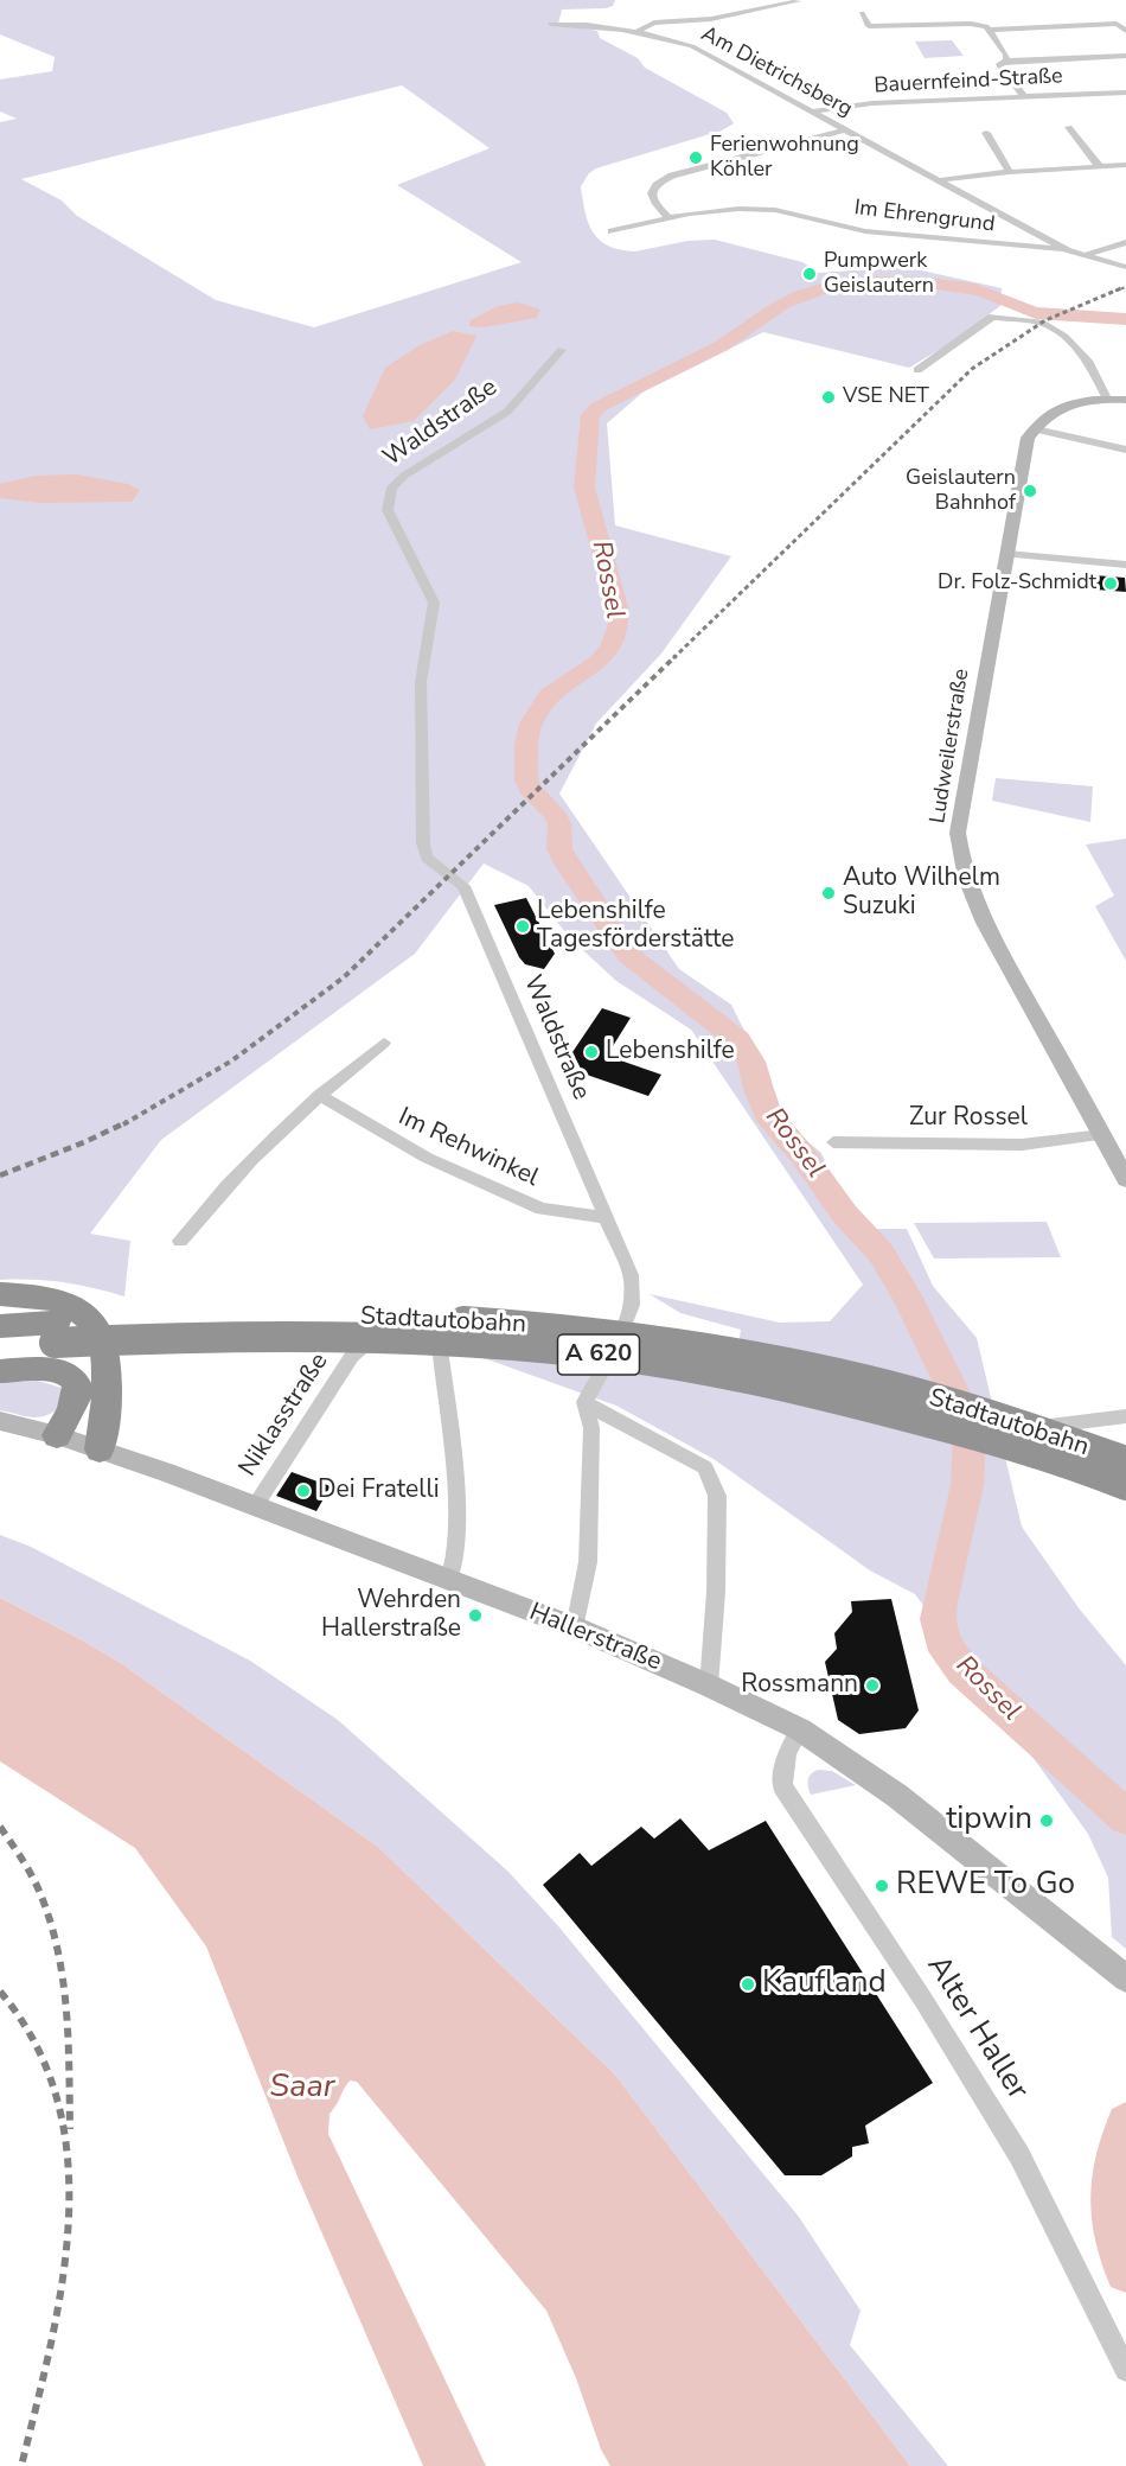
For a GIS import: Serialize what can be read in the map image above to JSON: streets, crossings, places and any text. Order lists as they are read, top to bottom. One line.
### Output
{"streets":{"highway":["Stadtautobahn","A 620"],"main road":["Ludweilerstraße","Hallerstraße"],"street":["Am Dietrichsberg","Bauernfeind-Straße","Im Ehrengrund","Waldstraße","Zur Rossel","Im Rehwinkel","Niklasstraße","Alter Haller"]},"crossings":[["Am Dietrichsberg","Bauernfeind-Straße"],["Am Dietrichsberg","Im Ehrengrund"],["Waldstraße","Im Rehwinkel"],["Ludweilerstraße","Zur Rossel"],["Stadtautobahn","A 620"],["Niklasstraße","Hallerstraße"],["Hallerstraße","Alter Haller"]],"water":["Rossel","Saar"],"places":["Ferienwohnung Köhler","Pumpwerk Geislautern","VSE NET","Geislautern Bahnhof","Dr. Folz-Schmidt","Auto Wilhelm Suzuki","Lebenshilfe Tagesförderstätte","Lebenshilfe","Dei Fratelli","Wehrden Hallerstraße","Rossmann","tipwin","REWE To Go","Kaufland"]}
